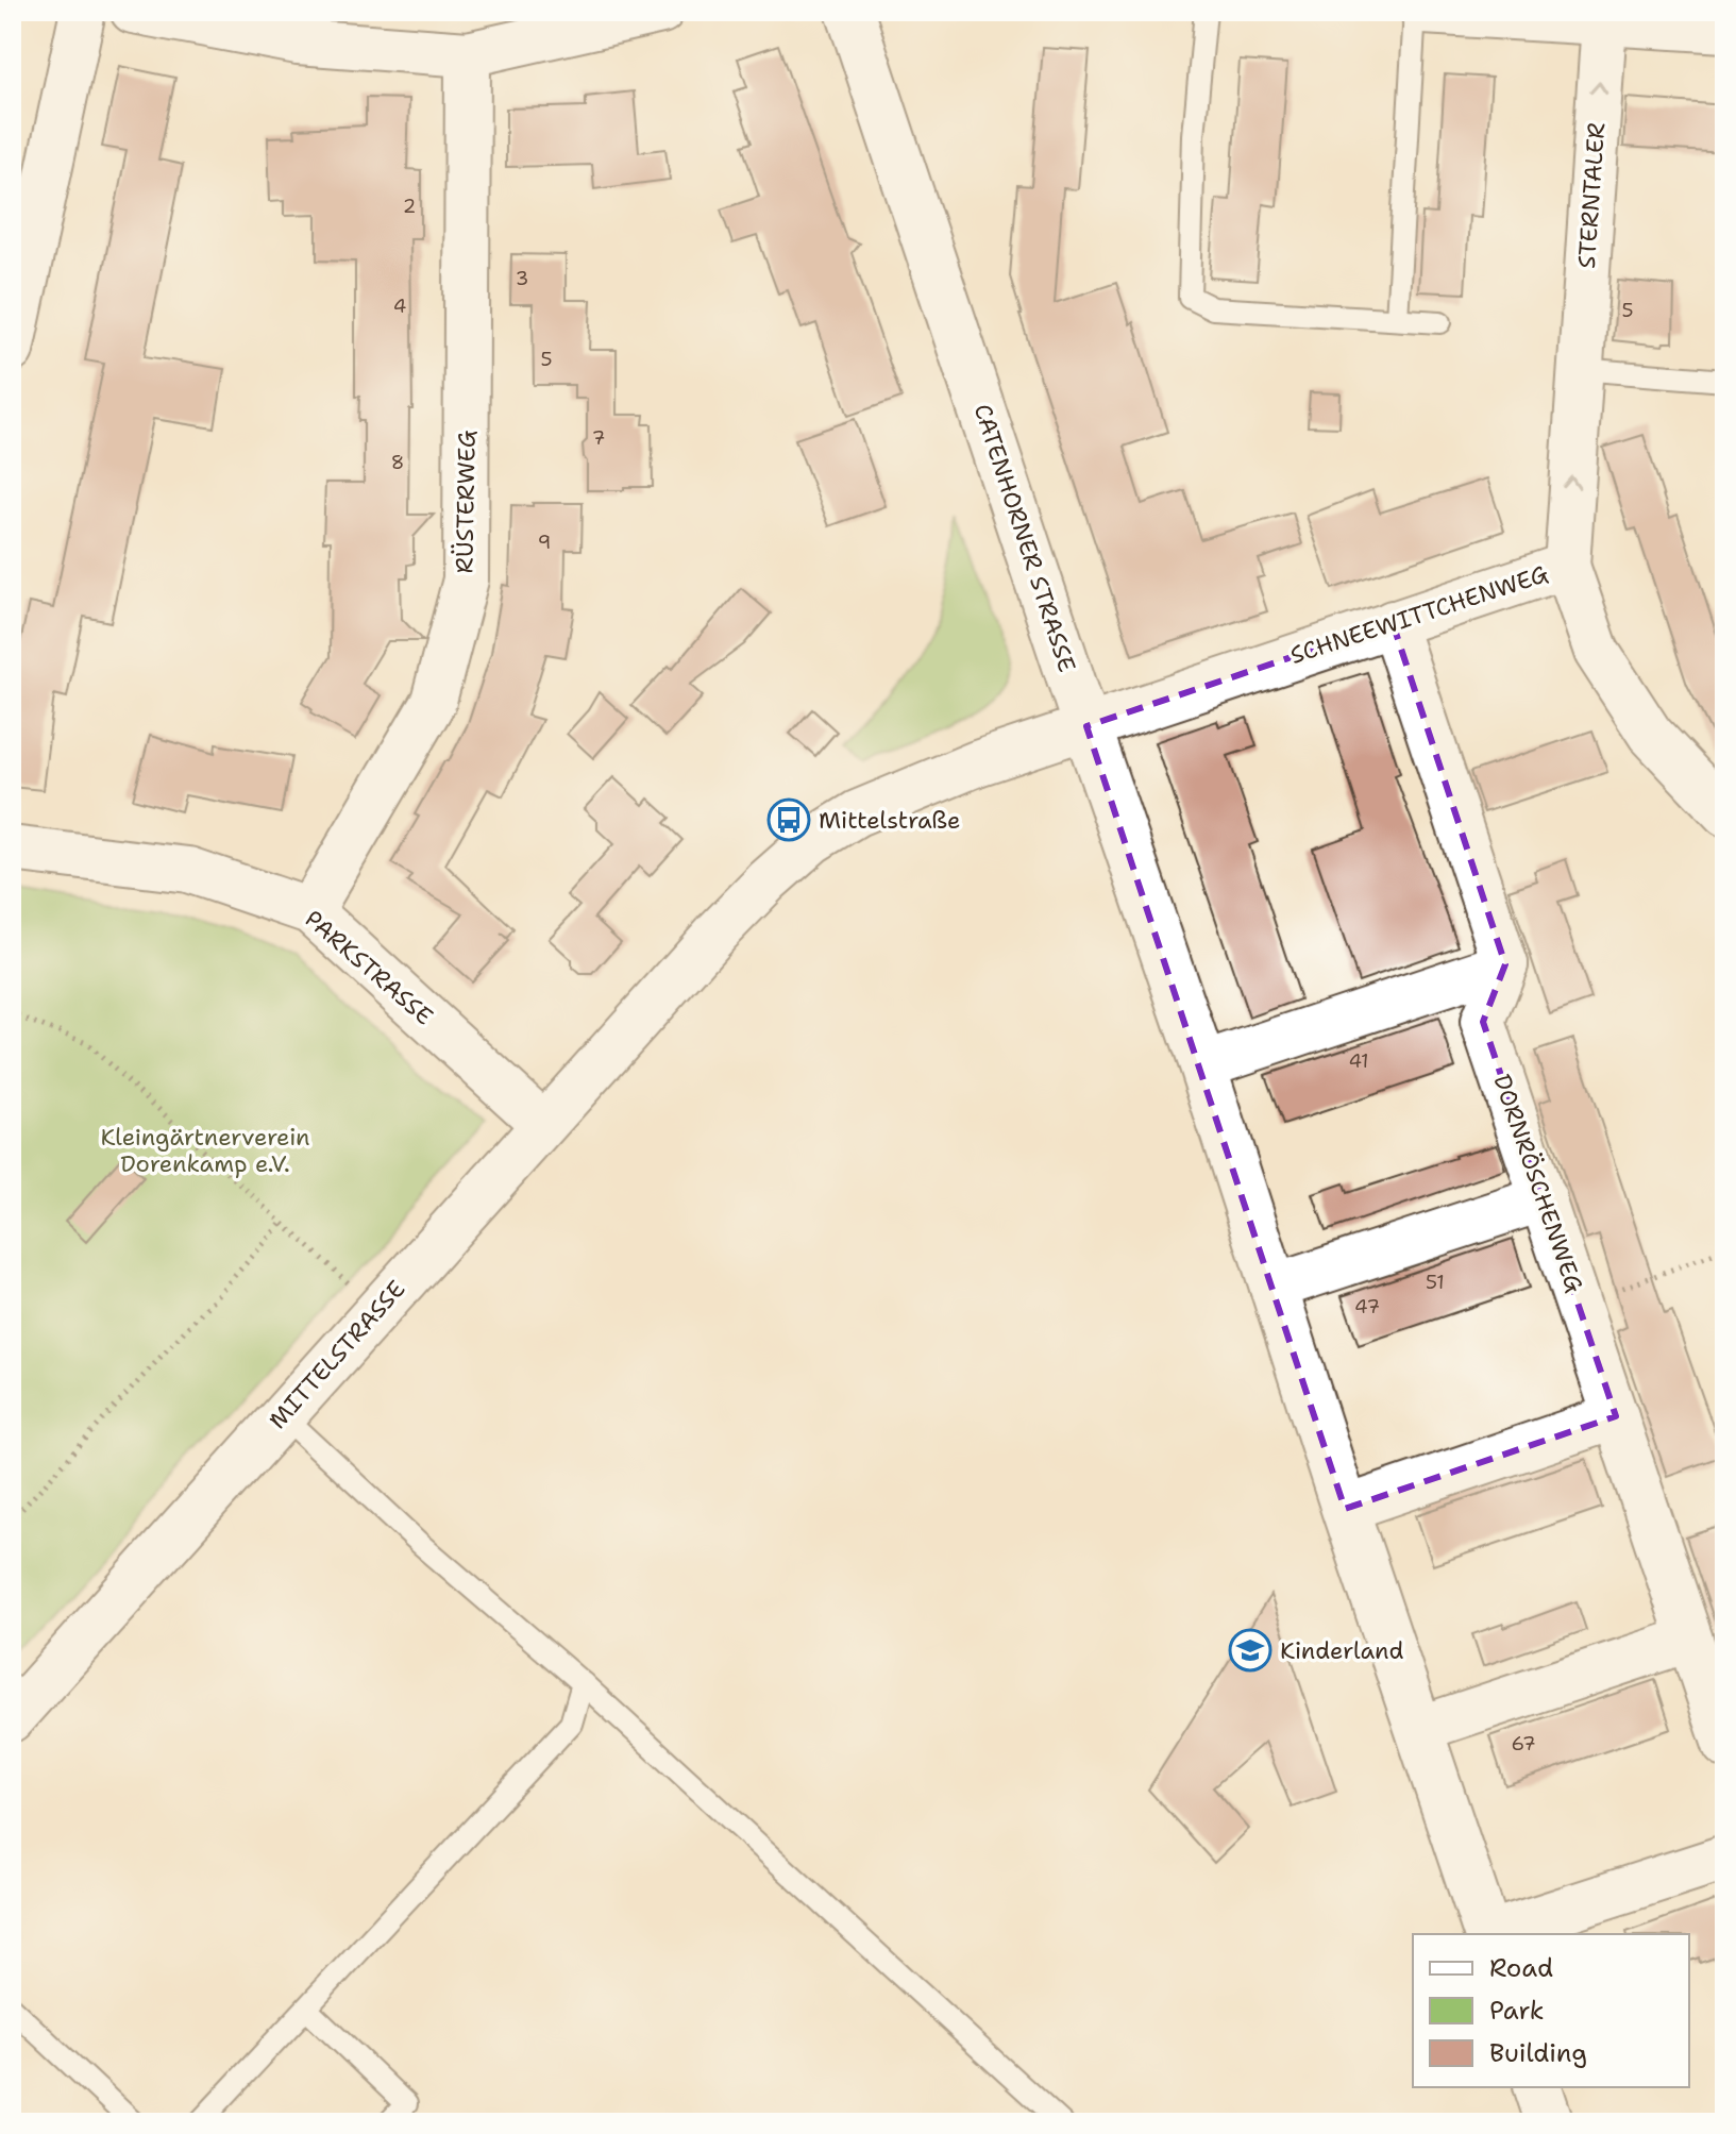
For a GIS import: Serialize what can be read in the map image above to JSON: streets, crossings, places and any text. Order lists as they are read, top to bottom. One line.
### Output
{"streets":{"street":["STERNTALER","RÜSTERWEG","CATENHORNER STRASSE","SCHNEEWITTCHENWEG","PARKSTRASSE","DORNRÖSCHENWEG","MITTELSTRASSE"]},"crossings":[["STERNTALER","SCHNEEWITTCHENWEG"],["RÜSTERWEG","PARKSTRASSE"],["CATENHORNER STRASSE","SCHNEEWITTCHENWEG"],["CATENHORNER STRASSE","MITTELSTRASSE"],["SCHNEEWITTCHENWEG","MITTELSTRASSE"],["PARKSTRASSE","MITTELSTRASSE"]],"one_way":["STERNTALER"],"parks":["Kleingärtnerverein Dorenkamp e.V."],"places":{"bus stop":["Mittelstraße"],"school or university":["Kinderland"]},"house_numbers":["2","3","4","5","5","7","8","9","41","51","47","67"],"legend":["Road","Park","Building"]}
